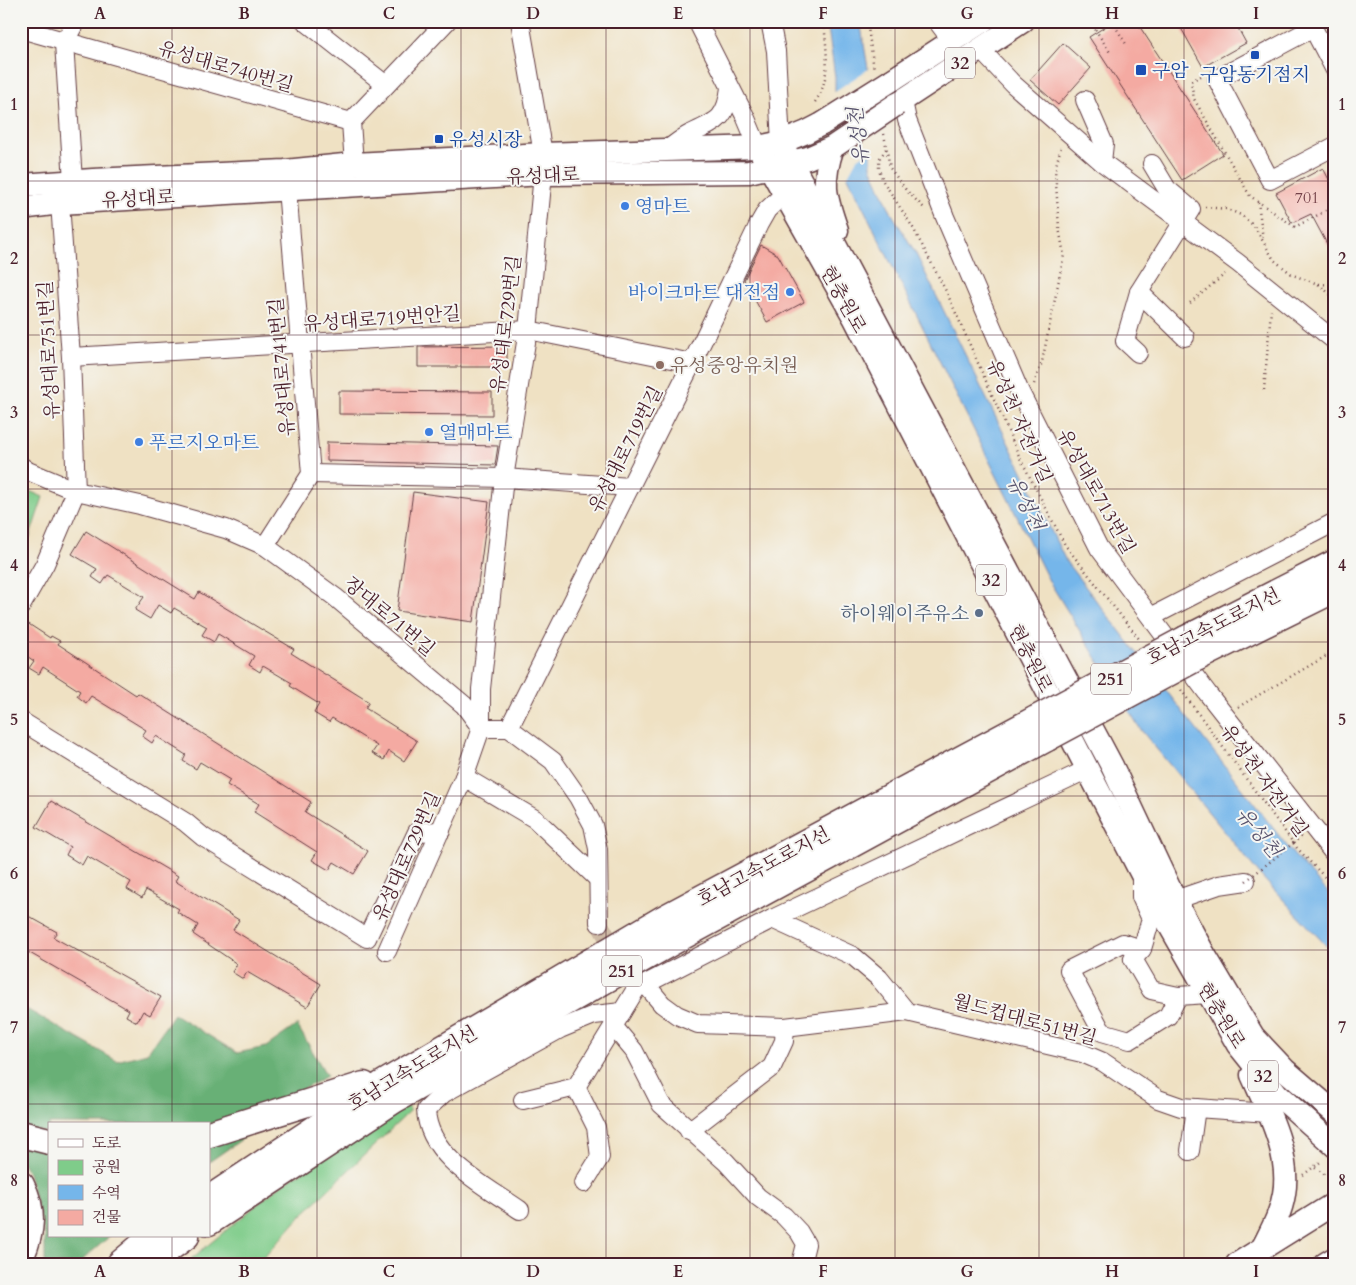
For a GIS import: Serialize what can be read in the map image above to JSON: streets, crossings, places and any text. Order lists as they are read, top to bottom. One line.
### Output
{"streets":{"highway":["호남고속도로지선","251"],"main road":["32","유성대로","현충원로"],"street":["유성대로740번길","유성대로719번안길","유성대로729번길","유성대로751번길","유성대로741번길","유성대로719번길","유성대로713번길","장대로71번길","월드컵대로51번길"],"path":["유성천 자전거길"]},"crossings":[["유성대로","현충원로"],["유성대로","유성대로729번길"],["유성대로","유성대로751번길"],["유성대로","유성대로741번길"],["유성대로","유성대로713번길"],["현충원로","유성대로719번길"],["유성대로719번안길","유성대로729번길"],["유성대로719번안길","유성대로751번길"],["유성대로719번안길","유성대로741번길"],["유성대로719번안길","유성대로719번길"],["유성대로729번길","장대로71번길"],["유성대로751번길","장대로71번길"],["유성천 자전거길","유성대로713번길"]],"water":["유성천"],"places":{"transit":["구암동기점지","구암","유성시장"],"other":["영마트","바이크마트 대전점","유성중앙유치원","열매마트","푸르지오마트","하이웨이주유소"]},"house_numbers":["701"],"legend":["도로","공원","수역","건물"],"grid":{"columns":["A","B","C","D","E","F","G","H","I"],"rows":["1","2","3","4","5","6","7","8"]}}
